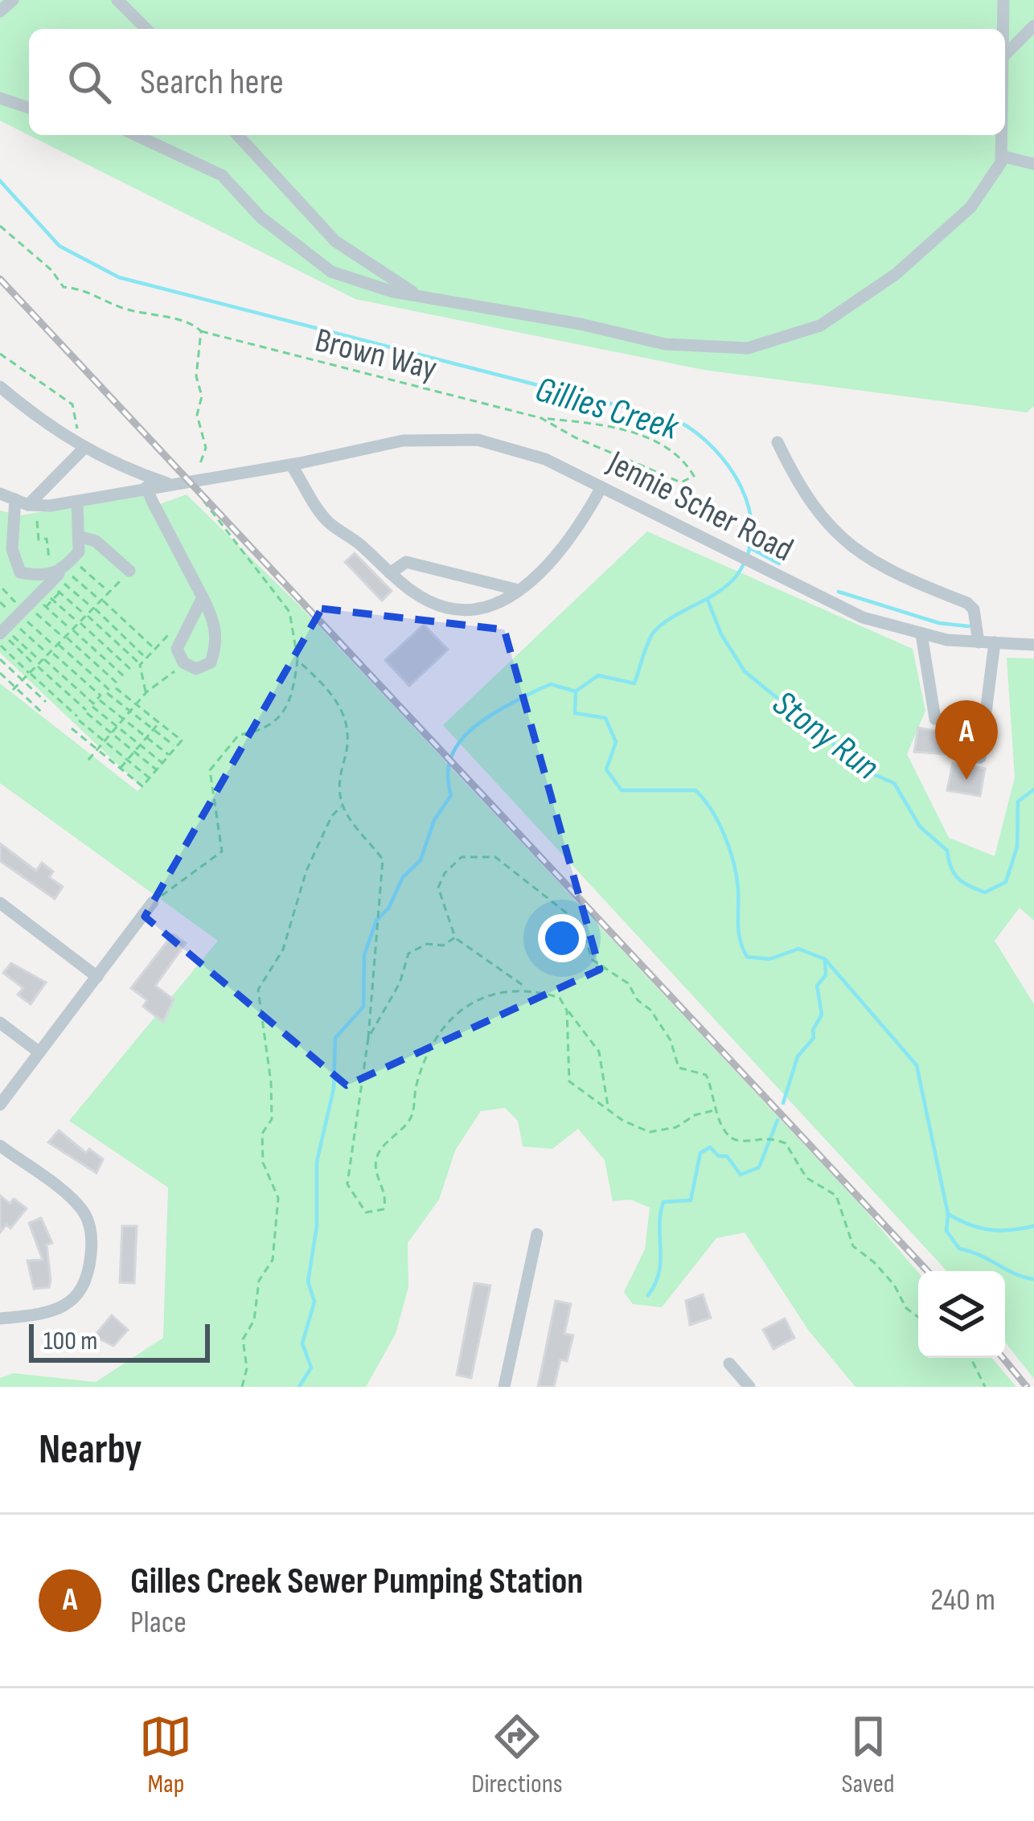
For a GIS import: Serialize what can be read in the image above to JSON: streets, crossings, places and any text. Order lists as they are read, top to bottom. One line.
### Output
{"streets":{"street":["Jennie Scher Road"],"path":["Brown Way"]},"water":["Gillies Creek","Stony Run"],"scale_bar":"100 m","page":{"search":"Search here","pins":"A","scale":"100 m","heading":"Nearby","list":[{"mark":"A","name":"Gilles Creek Sewer Pumping Station","note":"Place","value":"240 m"}],"nav":["Map","Directions","Saved"]}}
